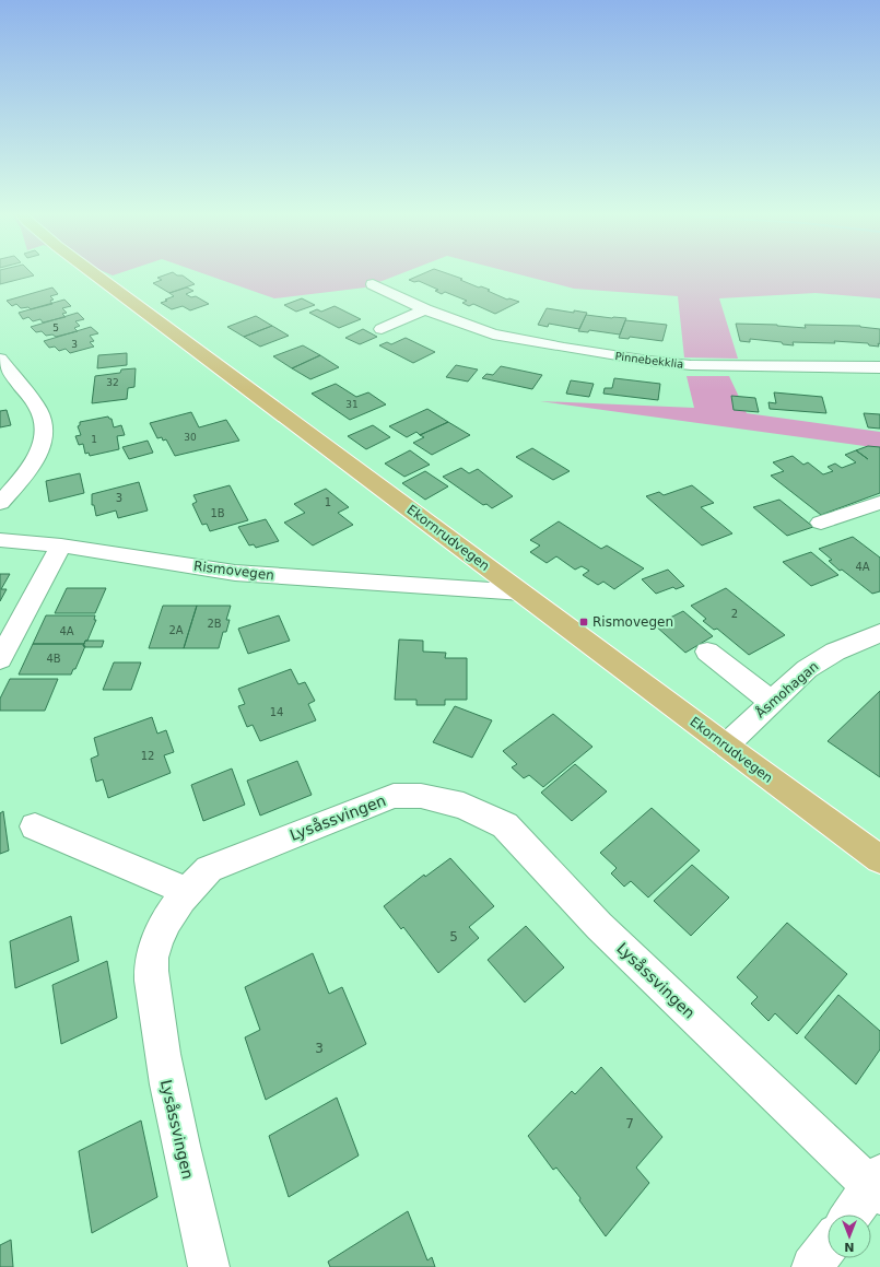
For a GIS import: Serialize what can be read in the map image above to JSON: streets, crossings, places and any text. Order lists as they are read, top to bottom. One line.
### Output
{"streets":{"main road":["Ekornrudvegen"],"street":["Pinnebekklia","Rismovegen","Åsmohagan","Lysåssvingen"]},"crossings":[["Ekornrudvegen","Rismovegen"],["Ekornrudvegen","Åsmohagan"]],"places":{"transit":["Rismovegen"]},"house_numbers":["5","3","32","31","30","1","3","1","1B","4A","2","2B","2A","4A","4B","14","12","5","3","7"],"north":"bottom"}
